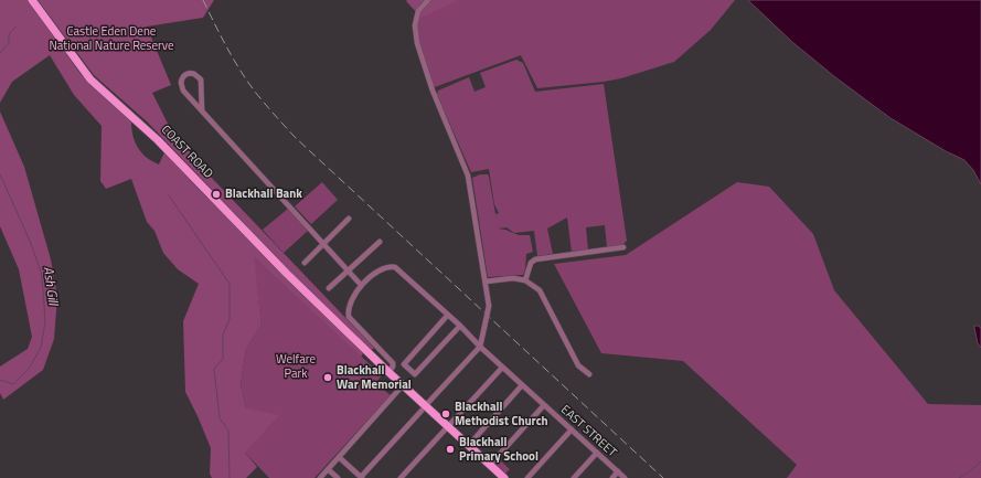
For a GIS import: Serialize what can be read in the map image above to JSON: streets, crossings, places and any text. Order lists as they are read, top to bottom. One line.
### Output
{"streets":{"main road":["COAST ROAD"],"street":["EAST STREET"]},"water":["Ash Gill"],"parks":["Castle Eden Dene National Nature Reserve","Welfare Park"],"places":["Blackhall Bank","Blackhall War Memorial","Blackhall Methodist Church","Blackhall Primary School"]}
